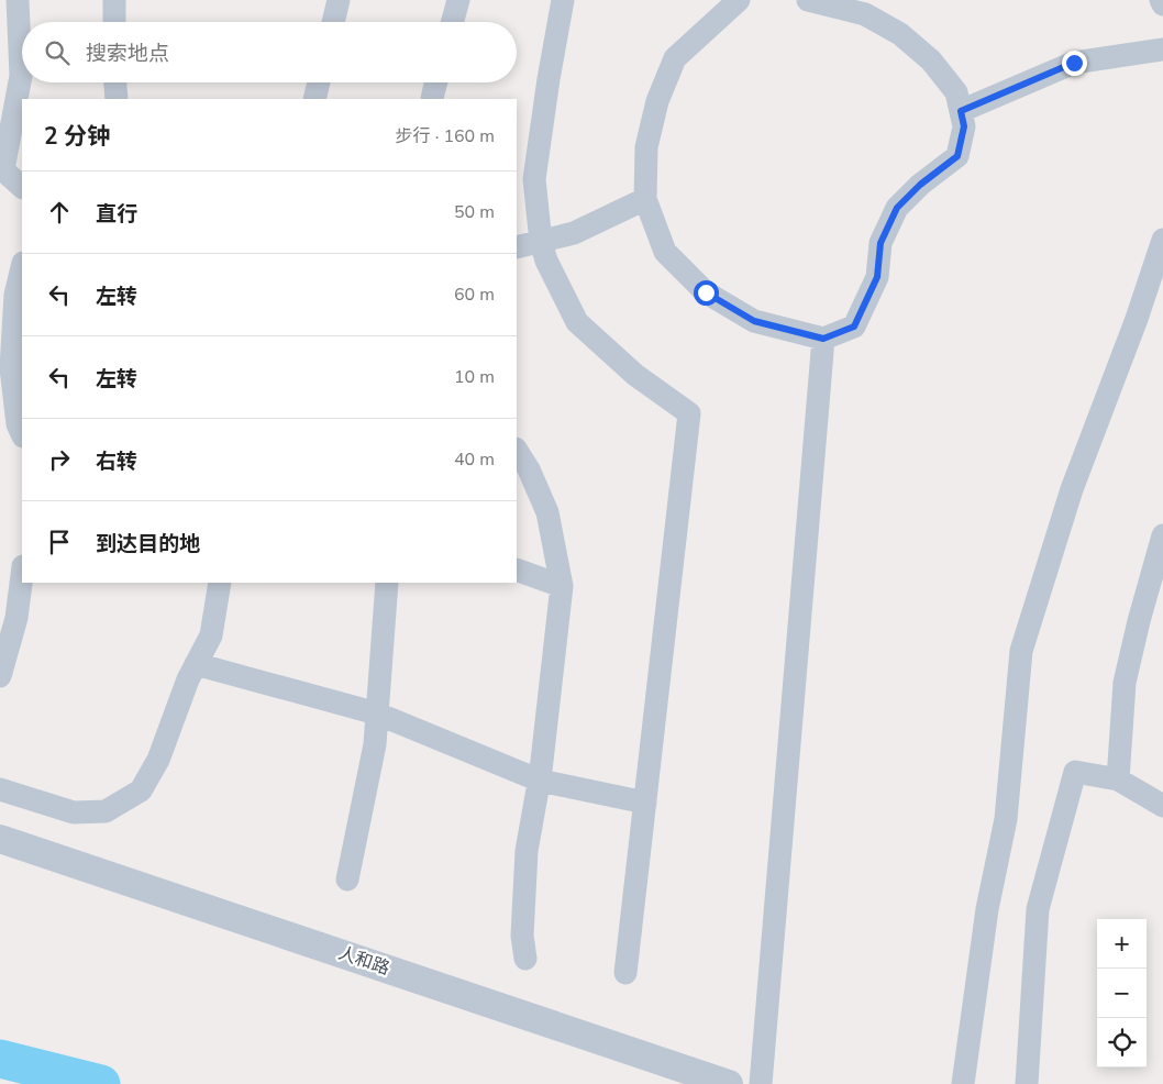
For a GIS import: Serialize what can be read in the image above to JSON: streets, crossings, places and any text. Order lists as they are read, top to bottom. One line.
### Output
{"streets":{"street":["人和路"]},"page":{"search":"搜索地点","heading":["2 分钟","步行 · 160 m"],"list":[["直行","50 m"],["左转","60 m"],["左转","10 m"],["右转","40 m"],"到达目的地"],"map_buttons":["+","−"]}}
